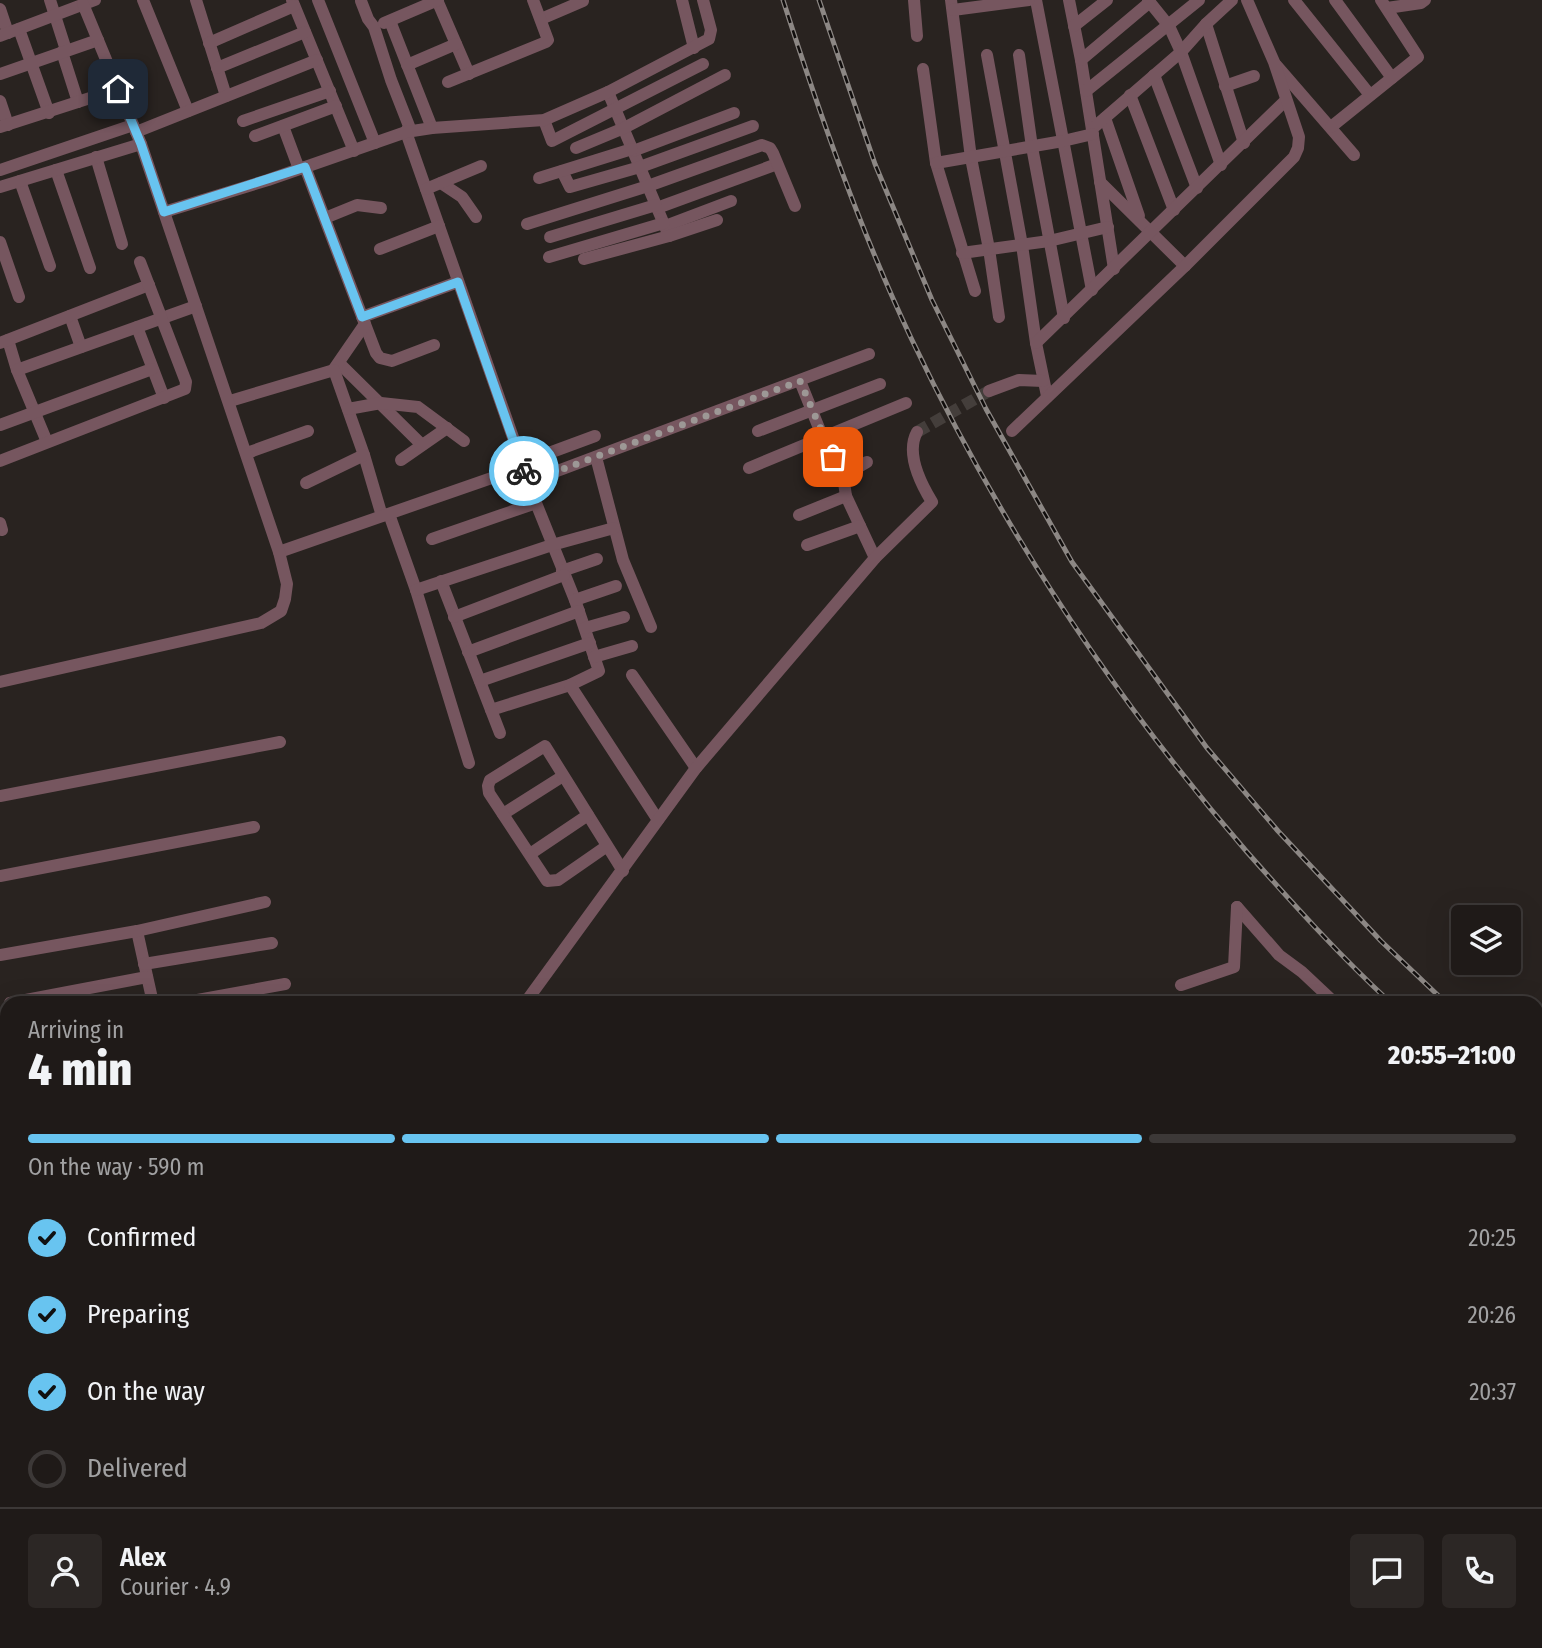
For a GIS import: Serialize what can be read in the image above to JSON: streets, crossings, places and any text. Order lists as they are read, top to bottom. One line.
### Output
{"page":{"heading":["4 min","Arriving in","20:55–21:00"],"panel":["Alex","Courier · 4.9"],"bar":"On the way · 590 m","list":[["Confirmed","20:25"],["Preparing","20:26"],["On the way","20:37"],"Delivered"]}}
